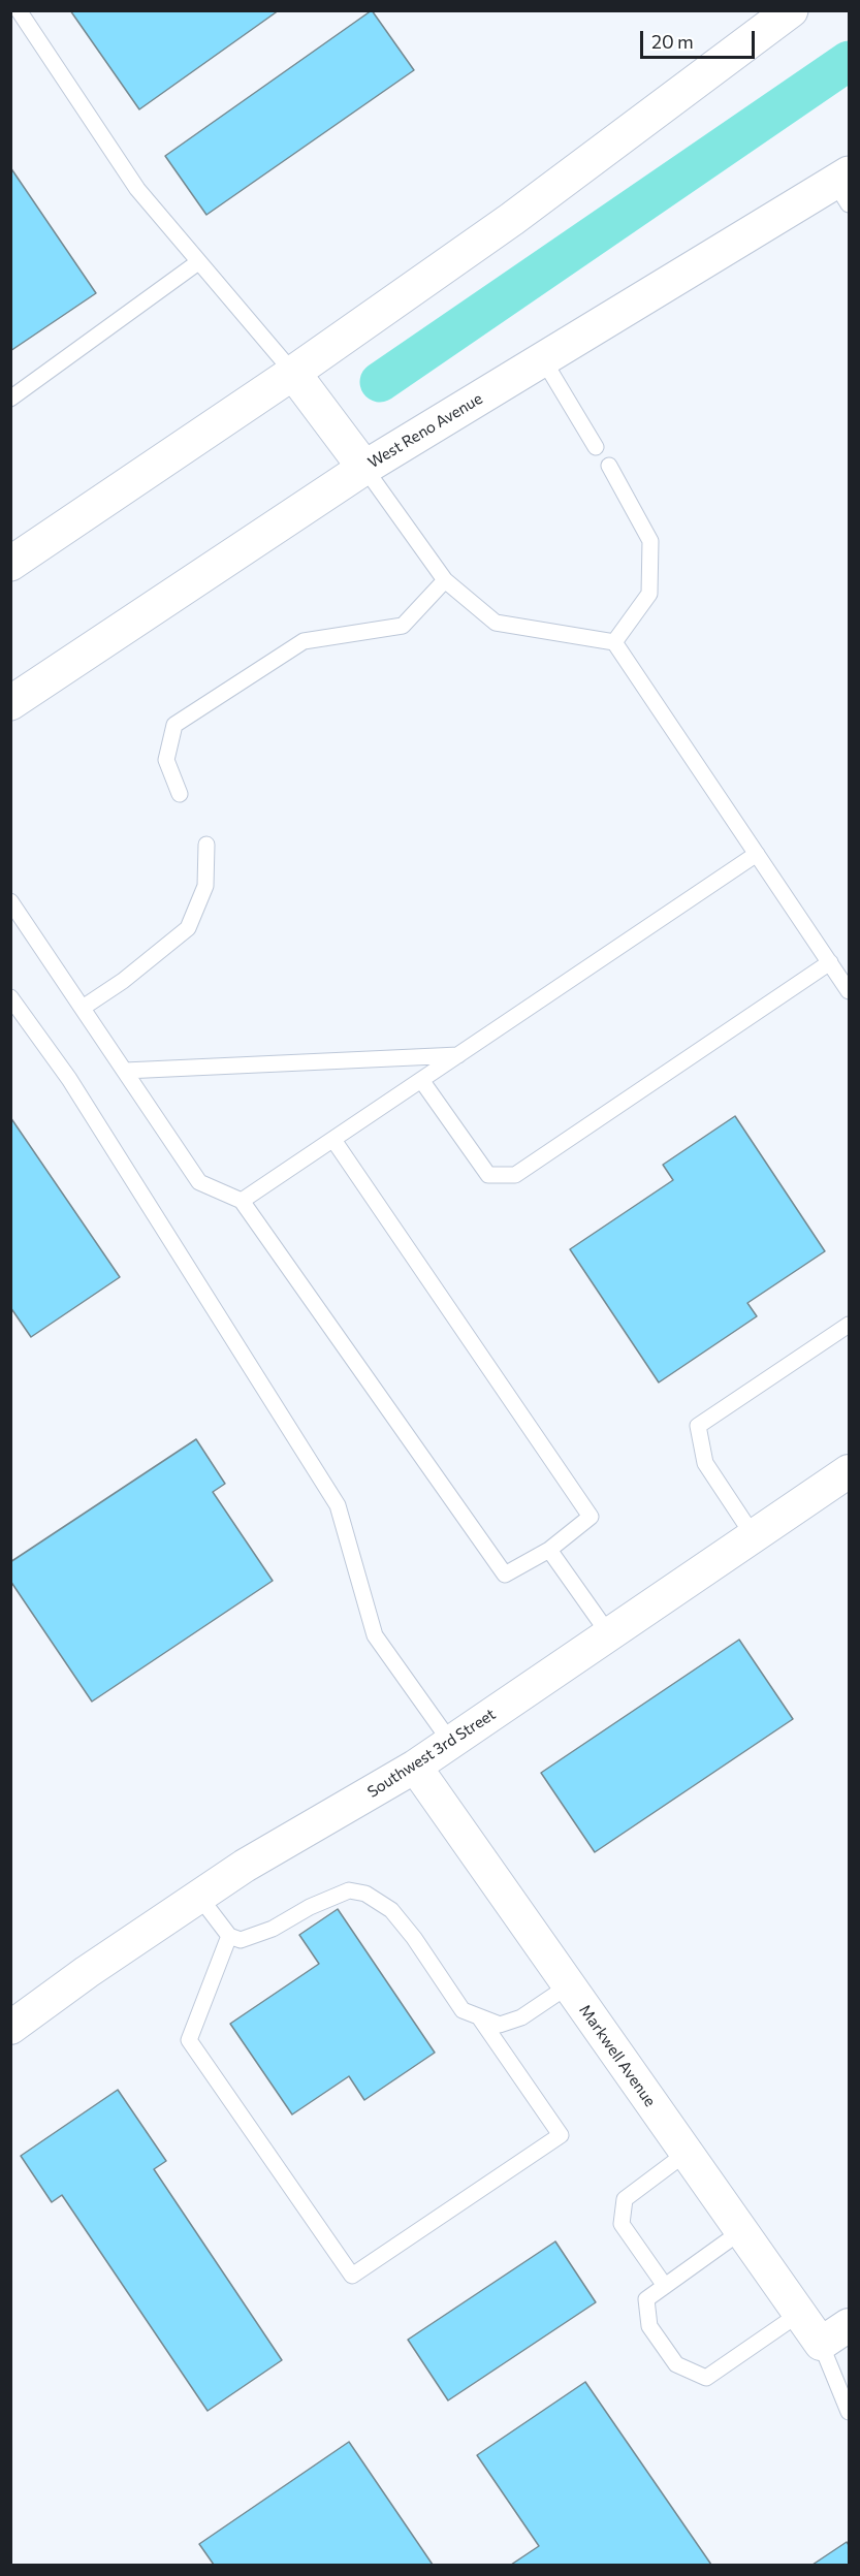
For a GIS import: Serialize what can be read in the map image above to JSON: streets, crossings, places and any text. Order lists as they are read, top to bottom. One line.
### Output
{"streets":{"main road":["West Reno Avenue"],"street":["Southwest 3rd Street","Markwell Avenue"]},"crossings":[["Southwest 3rd Street","Markwell Avenue"]],"scale_bar":"20 m"}
